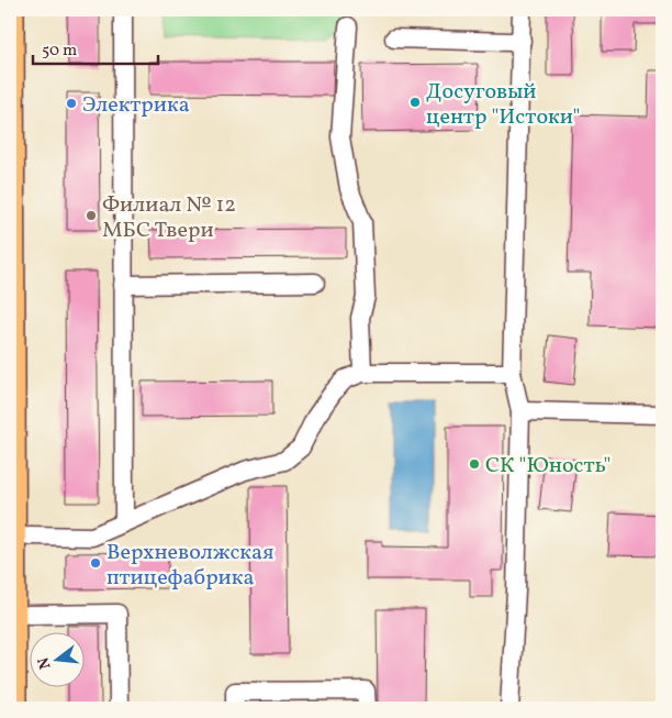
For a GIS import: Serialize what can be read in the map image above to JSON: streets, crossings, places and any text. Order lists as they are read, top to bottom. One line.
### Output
{"places":["Досуговый центр \"Истоки\"","Электрика","Филиал № 12 МБС Твери","СК \"Юность\"","Верхневолжская птицефабрика"],"scale_bar":"50 m","north":"left"}
